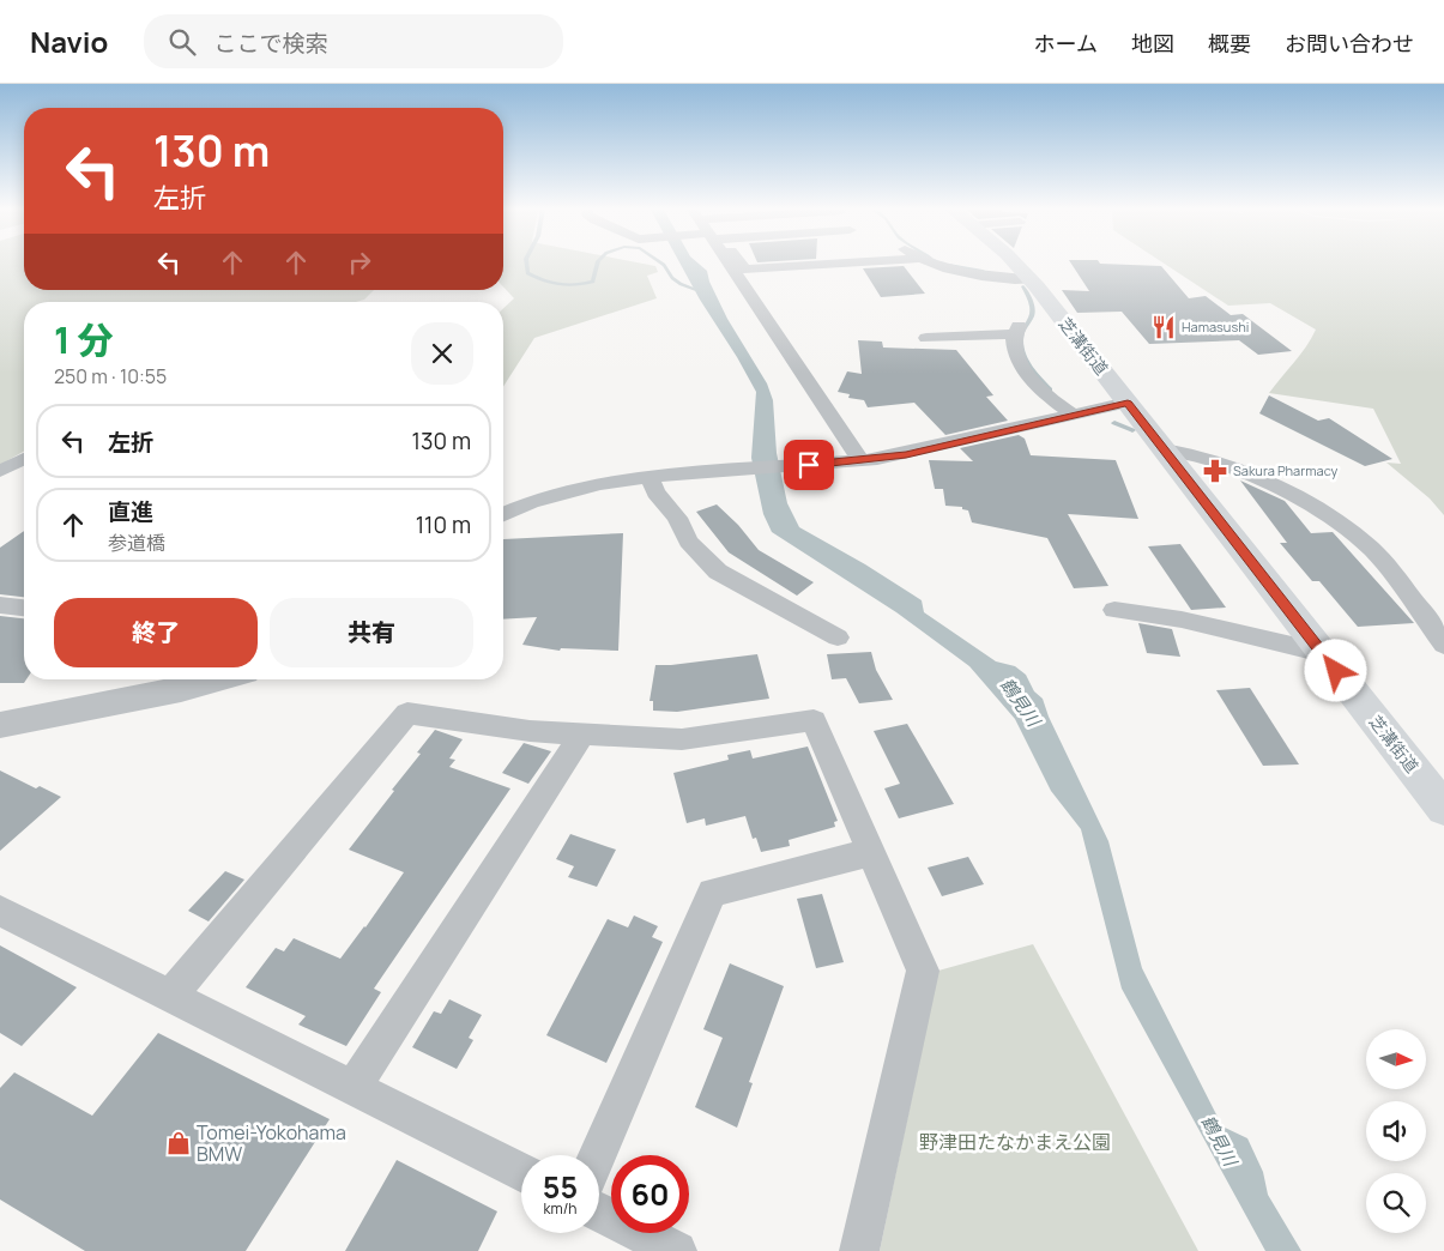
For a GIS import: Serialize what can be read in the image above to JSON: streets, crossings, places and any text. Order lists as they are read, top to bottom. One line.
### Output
{"streets":{"main road":["芝溝街道"]},"water":["鶴見川"],"parks":["野津田たなかまえ公園"],"places":{"restaurant":["Hamasushi"],"pharmacy":["Sakura Pharmacy"],"shop":["Tomei-Yokohama BMW"]},"north":"right","page":{"header":"Navio","search":"ここで検索","nav":["ホーム","地図","概要","お問い合わせ"],"turn":["130 m","左折"],"heading":["1 分","250 m · 10:55"],"list":[{"name":"左折","value":"130 m"},{"name":"直進","note":"参道橋","value":"110 m"}],"buttons":["終了","共有"],"speed":"55 km/h","limit":"60"}}
